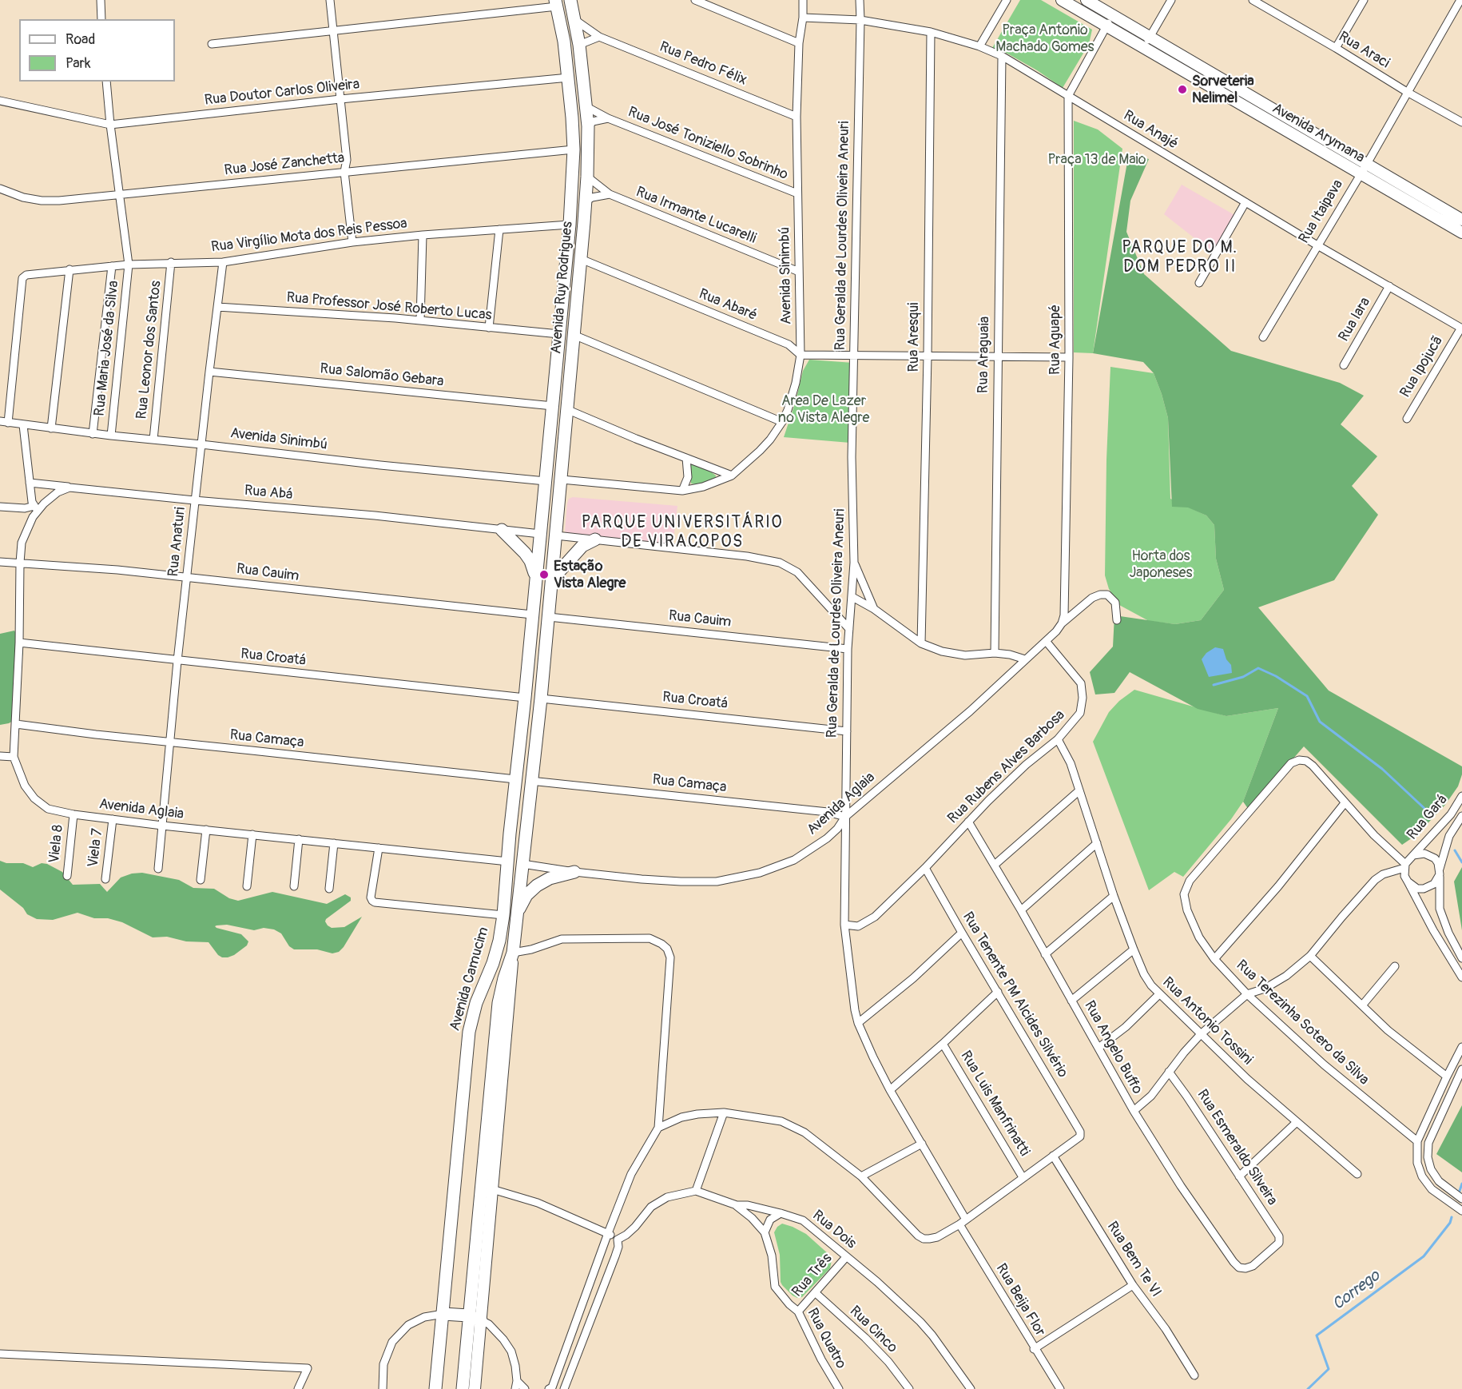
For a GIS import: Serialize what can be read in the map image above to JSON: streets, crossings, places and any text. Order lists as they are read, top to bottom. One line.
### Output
{"streets":{"main road":["Avenida Arymana","Avenida Ruy Rodrigues","Avenida Camucim"],"street":["Rua Araci","Rua Pedro Félix","Rua Doutor Carlos Oliveira","Rua Anajé","Rua José Toniziello Sobrinho","Rua José Zanchetta","Rua Itaipava","Rua Irmante Lucarelli","Rua Virgílio Mota dos Reis Pessoa","Rua Geralda de Lourdes Oliveira Aneuri","Avenida Sinimbú","Rua Abaré","Rua Professor José Roberto Lucas","Rua Iara","Rua Aresqui","Rua Aguapé","Rua Maria José da Silva","Rua Leonor dos Santos","Rua Araguaia","Rua Ipojucã","Rua Salomão Gebara","Rua Abá","Rua Anaturi","Rua Cauim","Rua Croatá","Rua Camaça","Rua Rubens Alves Barbosa","Avenida Aglaia","Rua Gará","Viela 8","Viela 7","Rua Tenente PM Alcides Silvério","Rua Antonio Tossini","Rua Terezinha Sotero da Silva","Rua Angelo Buffo","Rua Luis Manfrinatti","Rua Esmeraldo Silveira","Rua Dois","Rua Bem Te VI","Rua Três","Rua Beija Flor","Rua Cinco","Rua Quatro"]},"crossings":[["Rua Araci","Rua Itaipava"],["Rua Pedro Félix","Avenida Sinimbú"],["Rua Pedro Félix","Avenida Ruy Rodrigues"],["Rua Doutor Carlos Oliveira","Avenida Ruy Rodrigues"],["Rua Doutor Carlos Oliveira","Rua Maria José da Silva"],["Rua Anajé","Rua Itaipava"],["Rua Anajé","Rua Geralda de Lourdes Oliveira Aneuri"],["Rua Anajé","Avenida Sinimbú"],["Rua Anajé","Rua Iara"],["Rua Anajé","Rua Aresqui"],["Rua Anajé","Rua Aguapé"],["Rua Anajé","Rua Araguaia"],["Rua Anajé","Rua Ipojucã"],["Avenida Arymana","Rua Itaipava"],["Avenida Arymana","Rua Aguapé"],["Rua José Toniziello Sobrinho","Avenida Sinimbú"],["Rua José Toniziello Sobrinho","Avenida Ruy Rodrigues"],["Rua José Zanchetta","Avenida Ruy Rodrigues"],["Rua José Zanchetta","Rua Maria José da Silva"],["Rua Irmante Lucarelli","Avenida Sinimbú"],["Rua Irmante Lucarelli","Avenida Ruy Rodrigues"],["Rua Virgílio Mota dos Reis Pessoa","Avenida Sinimbú"],["Rua Virgílio Mota dos Reis Pessoa","Avenida Ruy Rodrigues"],["Rua Virgílio Mota dos Reis Pessoa","Rua Maria José da Silva"],["Rua Virgílio Mota dos Reis Pessoa","Rua Leonor dos Santos"],["Rua Virgílio Mota dos Reis Pessoa","Rua Anaturi"],["Rua Geralda de Lourdes Oliveira Aneuri","Rua Cauim"],["Rua Geralda de Lourdes Oliveira Aneuri","Rua Croatá"],["Rua Geralda de Lourdes Oliveira Aneuri","Rua Camaça"],["Rua Geralda de Lourdes Oliveira Aneuri","Rua Rubens Alves Barbosa"],["Rua Geralda de Lourdes Oliveira Aneuri","Avenida Aglaia"],["Rua Geralda de Lourdes Oliveira Aneuri","Rua Beija Flor"],["Avenida Sinimbú","Avenida Ruy Rodrigues"],["Avenida Sinimbú","Rua Abaré"],["Avenida Sinimbú","Rua Maria José da Silva"],["Avenida Sinimbú","Rua Leonor dos Santos"],["Avenida Sinimbú","Rua Anaturi"],["Avenida Ruy Rodrigues","Rua Abaré"],["Avenida Ruy Rodrigues","Rua Professor José Roberto Lucas"],["Avenida Ruy Rodrigues","Rua Salomão Gebara"],["Avenida Ruy Rodrigues","Rua Abá"],["Avenida Ruy Rodrigues","Avenida Camucim"],["Rua Professor José Roberto Lucas","Rua Anaturi"],["Rua Salomão Gebara","Rua Anaturi"],["Rua Abá","Rua Anaturi"],["Rua Anaturi","Rua Cauim"],["Rua Anaturi","Rua Croatá"],["Rua Anaturi","Rua Camaça"],["Rua Anaturi","Avenida Aglaia"],["Rua Cauim","Avenida Aglaia"],["Rua Cauim","Avenida Camucim"],["Rua Croatá","Avenida Aglaia"],["Rua Croatá","Avenida Camucim"],["Rua Camaça","Avenida Aglaia"],["Rua Camaça","Avenida Camucim"],["Rua Rubens Alves Barbosa","Rua Tenente PM Alcides Silvério"],["Rua Rubens Alves Barbosa","Rua Antonio Tossini"],["Rua Rubens Alves Barbosa","Rua Angelo Buffo"],["Avenida Aglaia","Viela 8"],["Avenida Aglaia","Viela 7"],["Avenida Aglaia","Avenida Camucim"],["Rua Gará","Rua Terezinha Sotero da Silva"],["Rua Tenente PM Alcides Silvério","Rua Bem Te VI"],["Rua Angelo Buffo","Rua Esmeraldo Silveira"],["Rua Dois","Rua Três"],["Rua Dois","Rua Quatro"],["Rua Três","Rua Cinco"],["Rua Três","Rua Quatro"]],"districts":["PARQUE DO M. DOM PEDRO II","PARQUE UNIVERSITÁRIO DE VIRACOPOS"],"water":["Corrego"],"parks":["Praça Antonio Machado Gomes","Praça 13 de Maio","Area De Lazer no Vista Alegre","Horta dos Japoneses"],"places":["Sorveteria Nelimel","Estação Vista Alegre"],"legend":["Road","Park"]}
